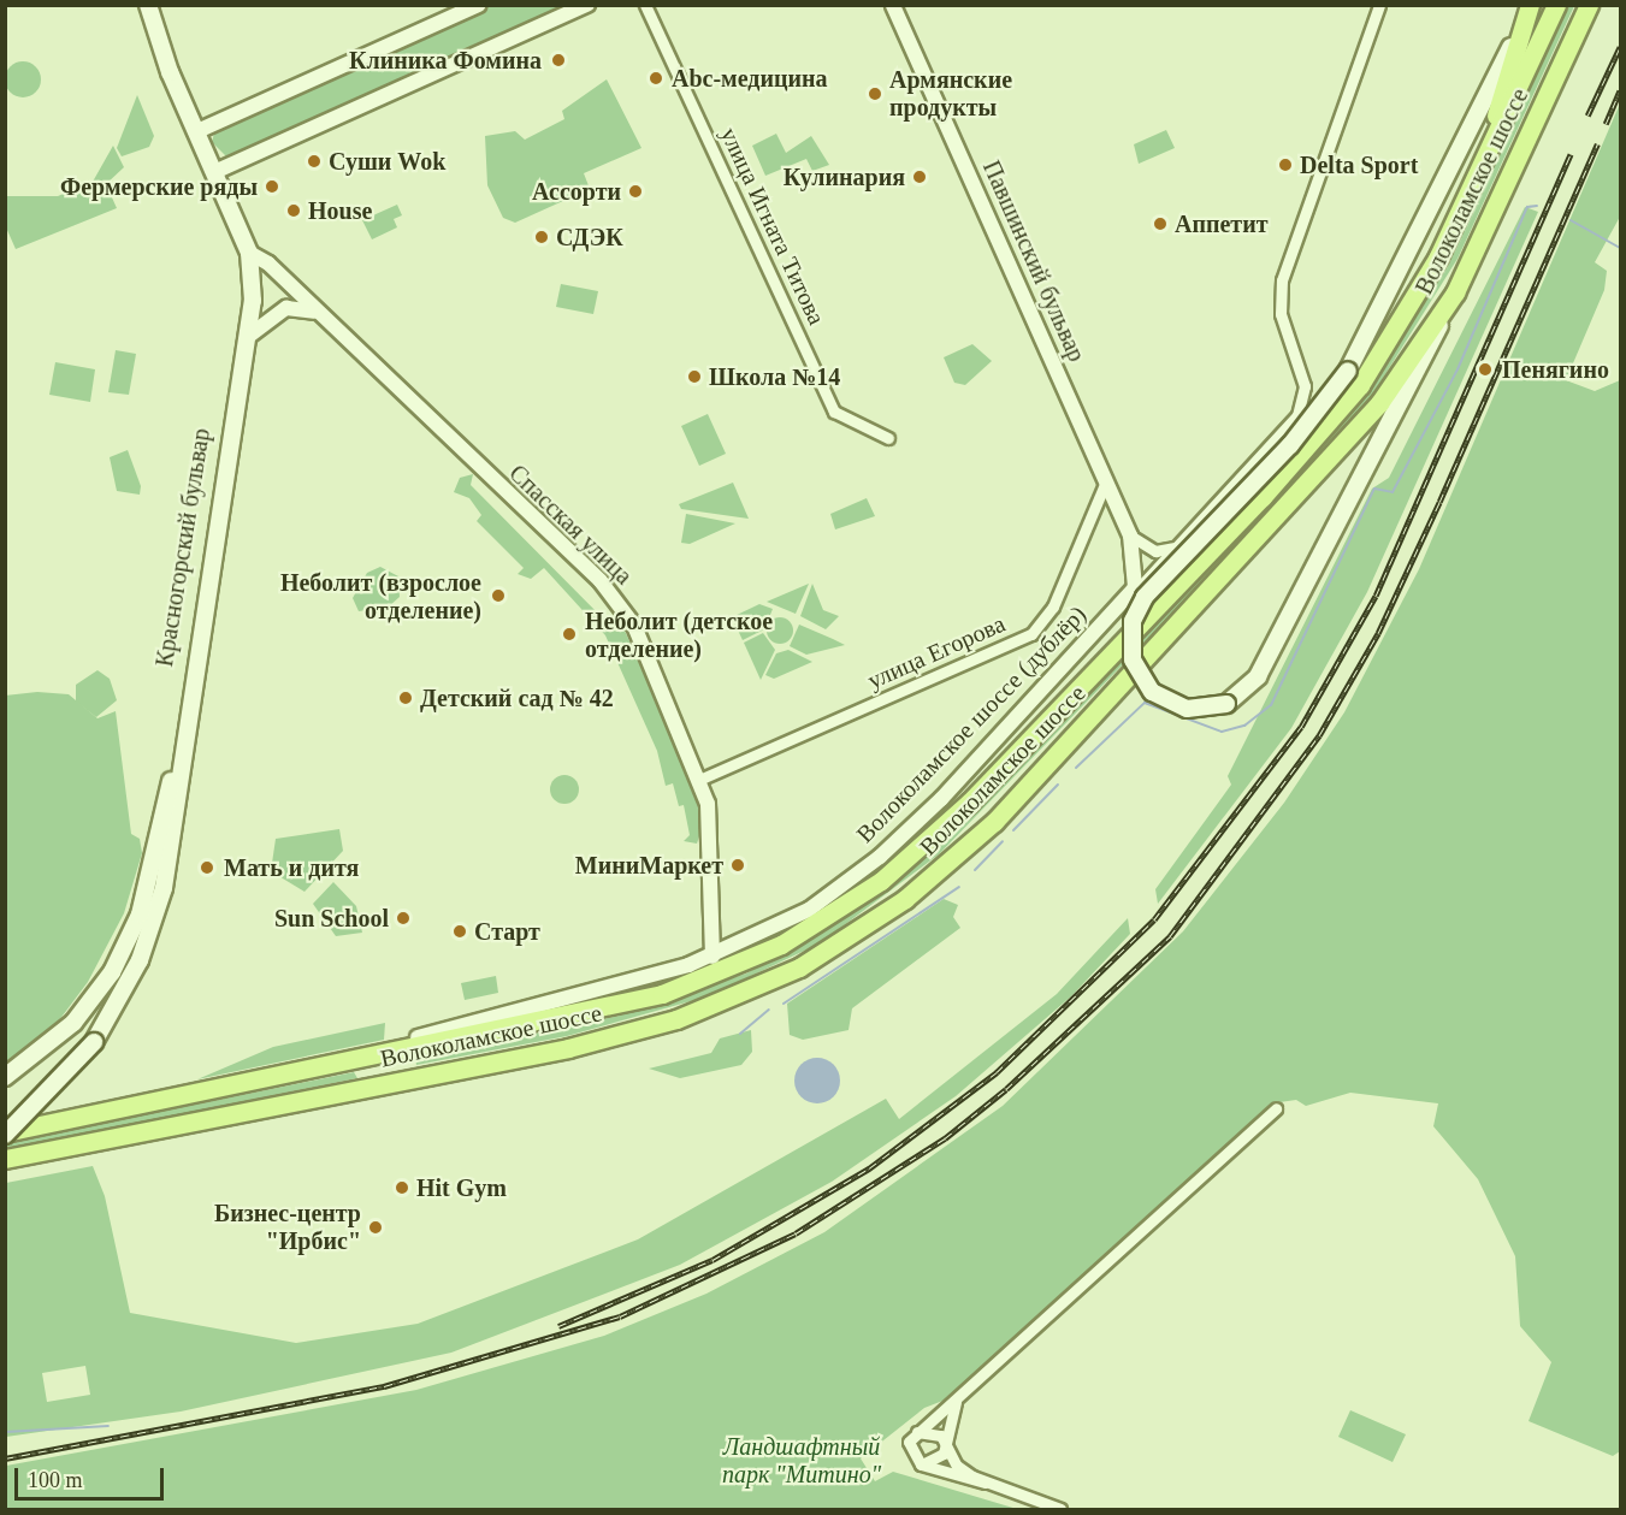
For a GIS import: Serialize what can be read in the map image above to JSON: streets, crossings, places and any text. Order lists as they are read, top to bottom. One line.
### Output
{"streets":{"main road":["Волоколамское шоссе","Красногорский бульвар"],"street":["улица Игната Титова","Павшинский бульвар","Спасская улица","улица Егорова","Волоколамское шоссе (дублёр)"]},"crossings":[["Волоколамское шоссе","Красногорский бульвар"],["Волоколамское шоссе","Волоколамское шоссе (дублёр)"],["Павшинский бульвар","улица Егорова"],["Павшинский бульвар","Волоколамское шоссе (дублёр)"],["Спасская улица","Красногорский бульвар"],["Спасская улица","улица Егорова"],["Спасская улица","Волоколамское шоссе (дублёр)"]],"parks":["Ландшафтный парк \"Митино\""],"places":["Клиника Фомина","Abc-медицина","Армянские продукты","Суши Wok","Delta Sport","Кулинария","Фермерские ряды","Ассорти","House","Аппетит","СДЭК","Пенягино","Школа №14","Неболит (взрослое отделение)","Неболит (детское отделение)","Детский сад № 42","МиниМаркет","Мать и дитя","Sun School","Старт","Hit Gym","Бизнес-центр \"Ирбис\""],"scale_bar":"100 m"}
